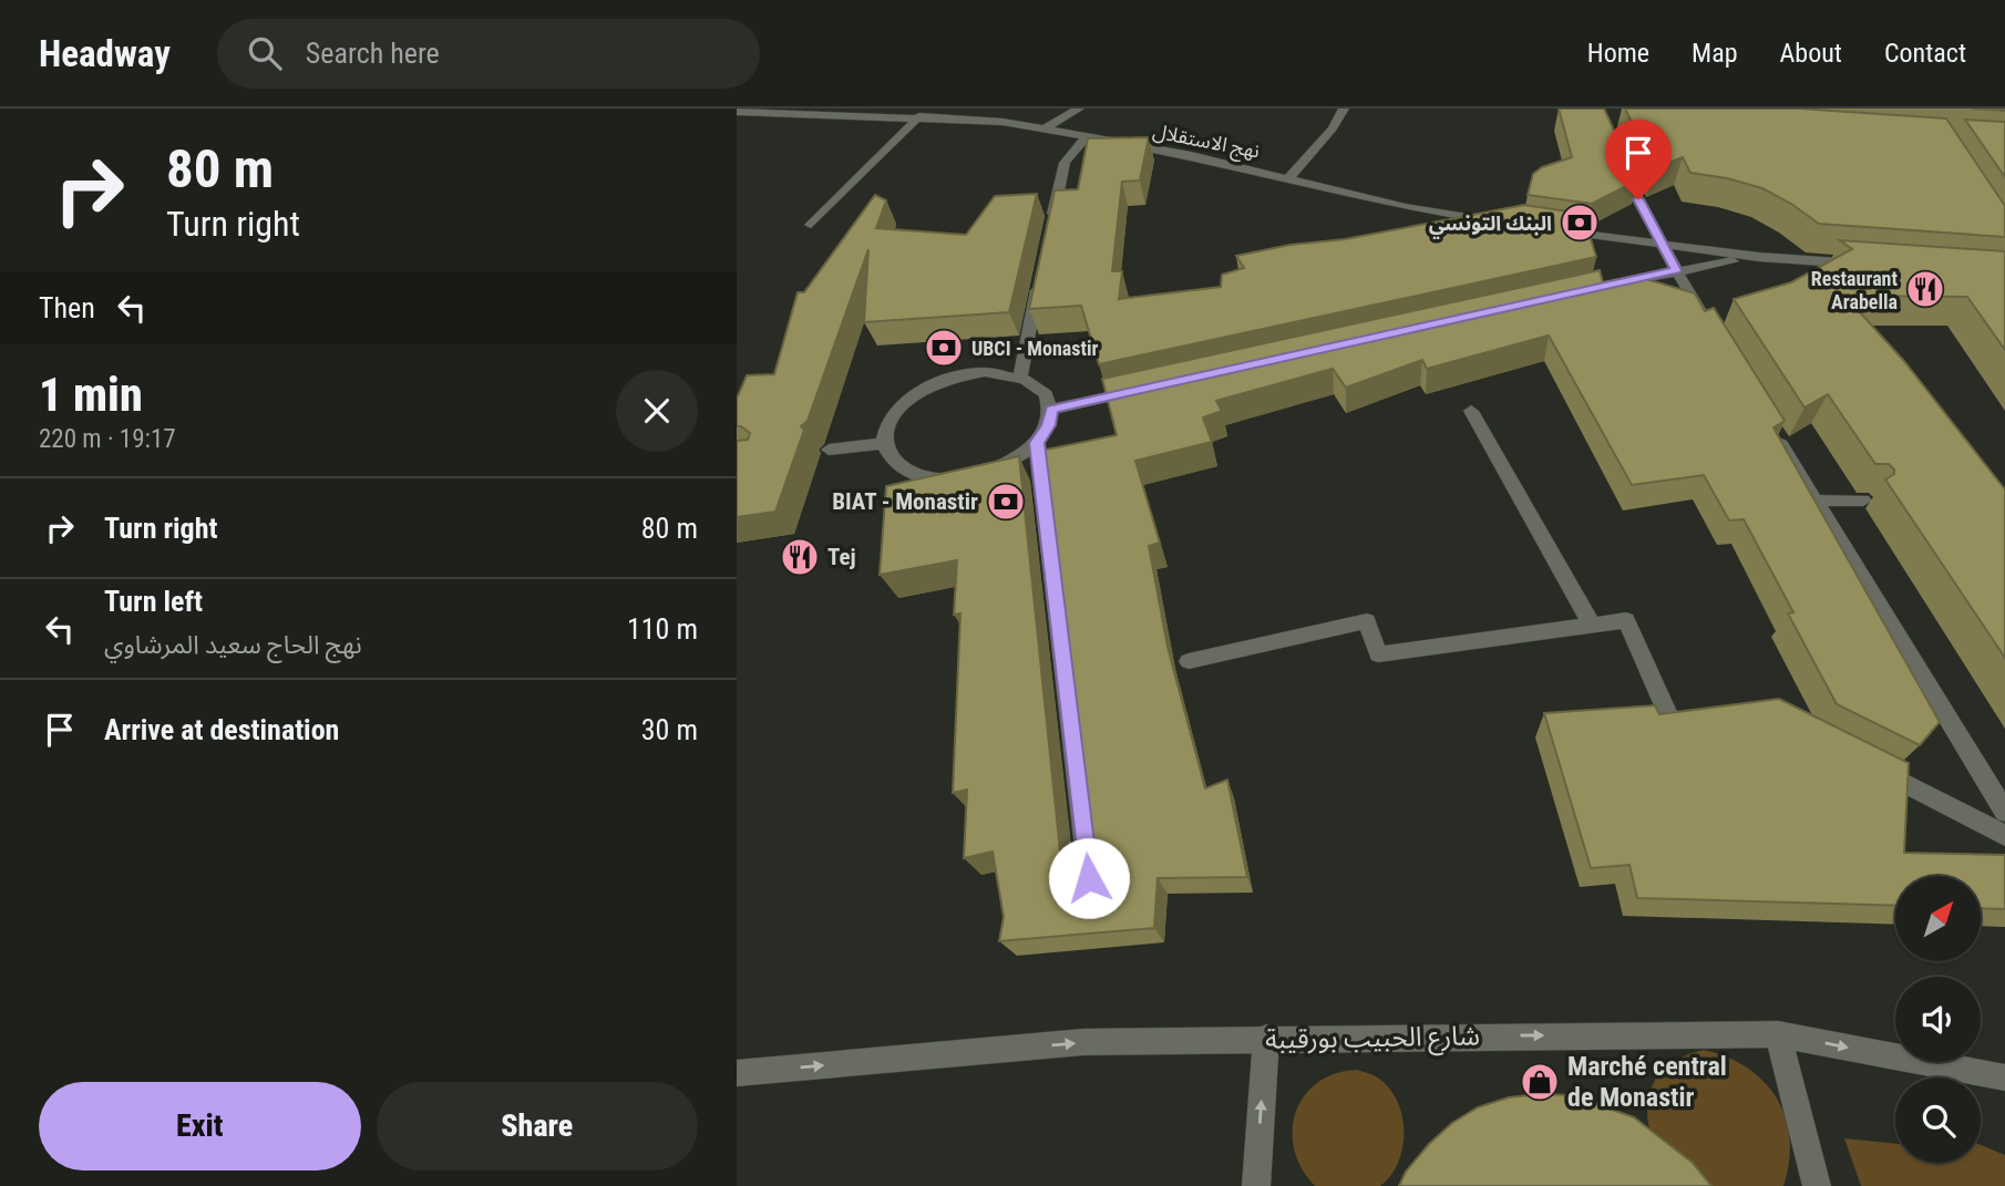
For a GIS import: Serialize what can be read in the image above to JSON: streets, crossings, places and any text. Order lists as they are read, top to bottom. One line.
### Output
{"streets":{"street":["نهج الاستقلال","شارع الحبيب بورقيبة"]},"one_way":["شارع الحبيب بورقيبة"],"places":{"bank":["البنك التونسي","UBCI - Monastir","BIAT - Monastir"],"restaurant":["Restaurant Arabella","Tej"],"shop":["Marché central de Monastir"]},"north":"top right","page":{"header":"Headway","search":"Search here","nav":["Home","Map","About","Contact"],"turn":["80 m","Turn right"],"then":"Then","heading":["1 min","220 m · 19:17"],"list":[{"name":"Turn right","value":"80 m"},{"name":"Turn left","note":"نهج الحاج سعيد المرشاوي","value":"110 m"},{"name":"Arrive at destination","value":"30 m"}],"buttons":["Exit","Share"]}}
